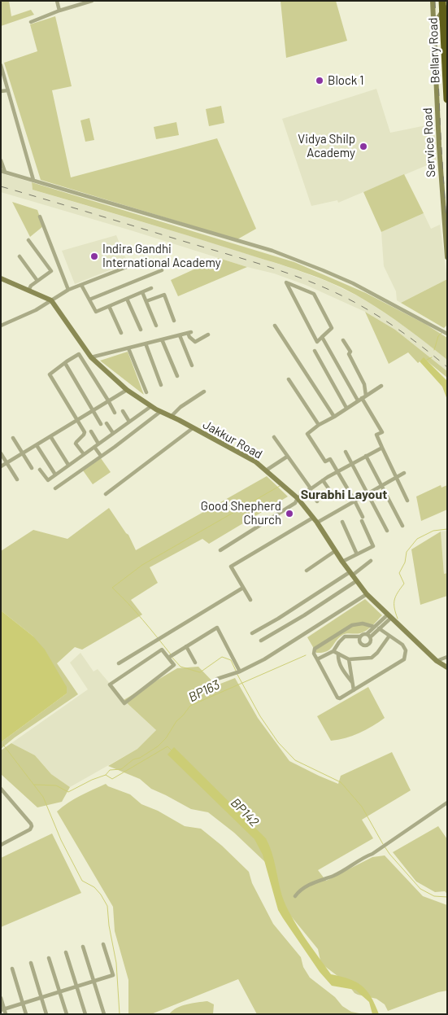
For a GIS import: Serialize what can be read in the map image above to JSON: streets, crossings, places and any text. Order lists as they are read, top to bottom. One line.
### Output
{"streets":{"highway":["Bellary Road"],"street":["Service Road","Jakkur Road"]},"districts":["Surabhi Layout"],"water":["BP163","BP142"],"places":["Block 1","Vidya Shilp Academy","Indira Gandhi International Academy","Good Shepherd Church"]}
